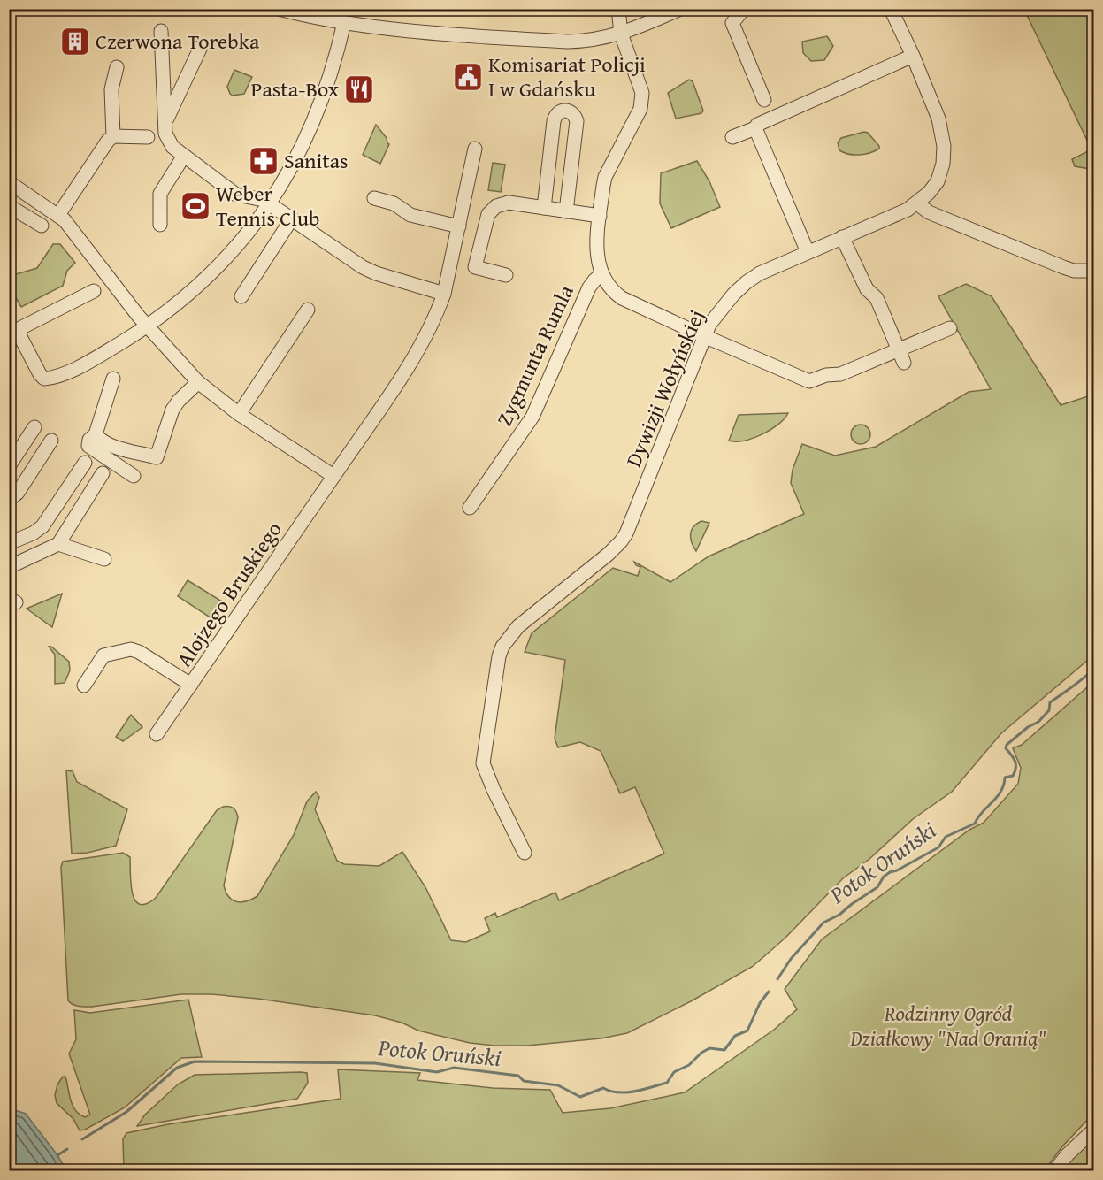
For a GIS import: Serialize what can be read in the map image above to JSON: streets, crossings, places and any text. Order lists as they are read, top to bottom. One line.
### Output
{"streets":{"street":["Zygmunta Rumla","Dywizji Wołyńskiej","Alojzego Bruskiego"]},"crossings":[["Zygmunta Rumla","Dywizji Wołyńskiej"]],"water":["Potok Oruński"],"parks":["Rodzinny Ogród Działkowy \"Nad Oranią\""],"places":{"building":["Czerwona Torebka"],"public building":["Komisariat Policji I w Gdańsku"],"restaurant":["Pasta-Box"],"pharmacy":["Sanitas"],"sports":["Weber Tennis Club"]}}
